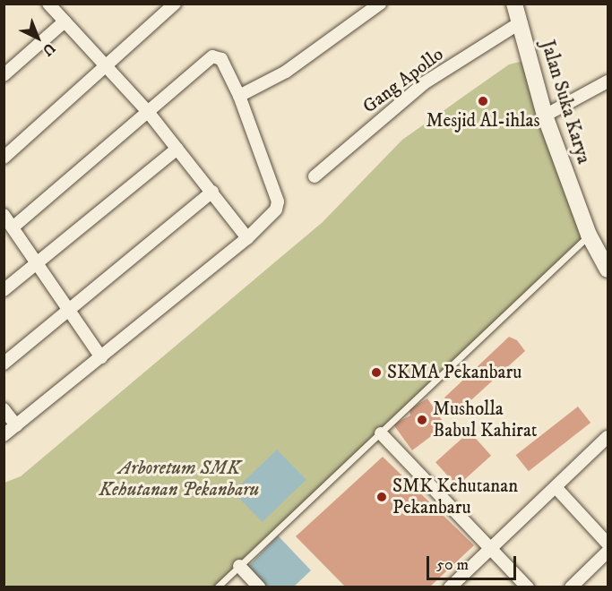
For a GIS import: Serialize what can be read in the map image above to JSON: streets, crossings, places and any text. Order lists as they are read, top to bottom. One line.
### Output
{"streets":{"main road":["Jalan Suka Karya"],"street":["Gang Apollo"]},"crossings":[["Gang Apollo","Jalan Suka Karya"]],"parks":["Arboretum SMK Kehutanan Pekanbaru"],"places":["Mesjid Al-ihlas","SKMA Pekanbaru","Musholla Babul Kahirat","SMK Kehutanan Pekanbaru"],"scale_bar":"50 m","north":"bottom right"}
